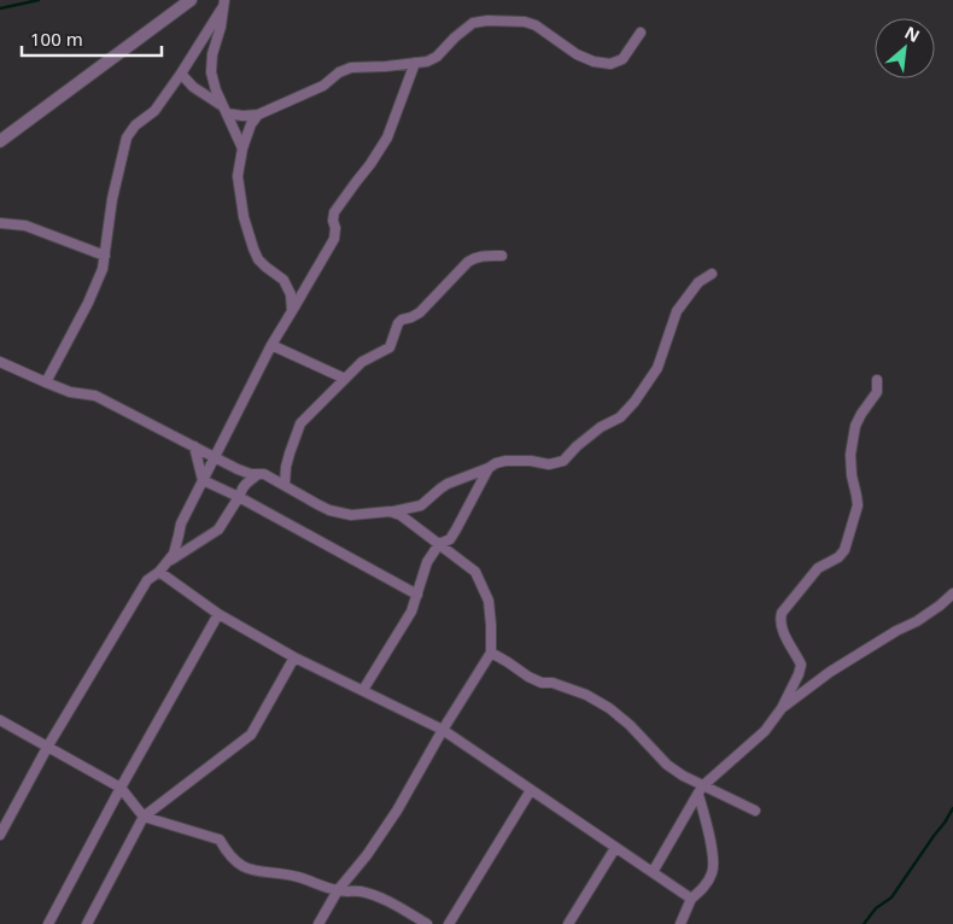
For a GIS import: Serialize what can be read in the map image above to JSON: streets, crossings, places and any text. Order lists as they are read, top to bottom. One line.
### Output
{"scale_bar":"100 m","north":"top right"}
